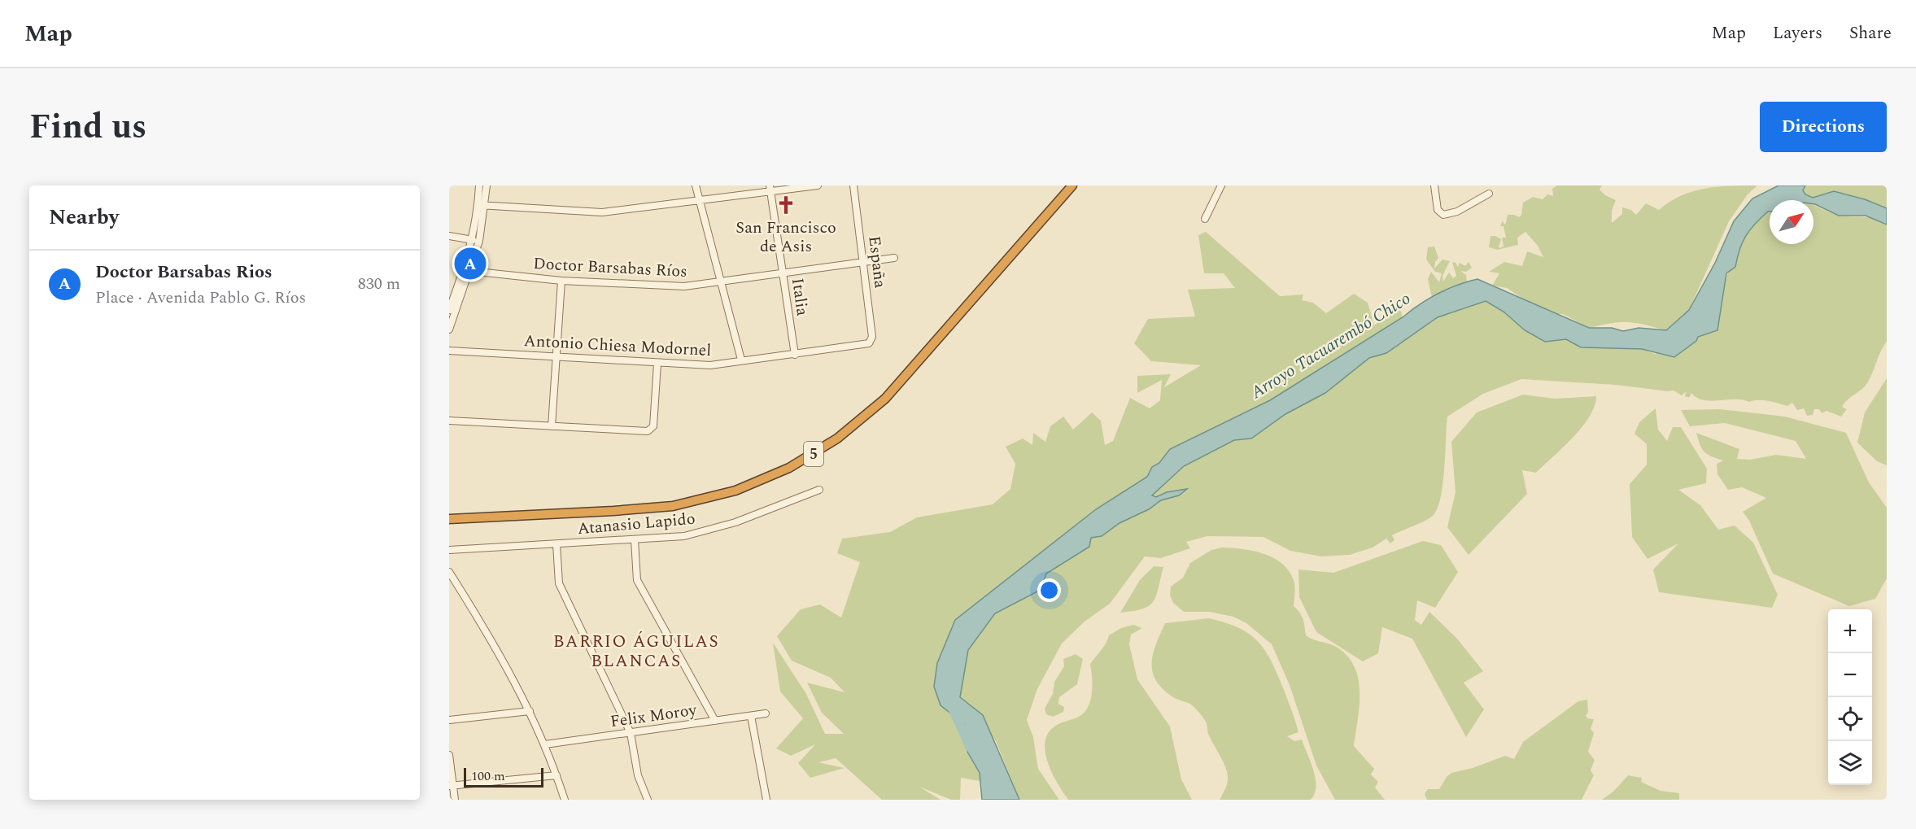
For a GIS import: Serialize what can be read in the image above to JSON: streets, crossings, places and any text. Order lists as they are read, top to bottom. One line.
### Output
{"streets":{"highway":["5"],"street":["España","Doctor Barsabas Ríos","Italia","Antonio Chiesa Modornel","Atanasio Lapido","Felix Moroy"]},"crossings":[["España","Doctor Barsabas Ríos"],["España","Antonio Chiesa Modornel"],["Doctor Barsabas Ríos","Italia"],["Italia","Antonio Chiesa Modornel"]],"districts":["BARRIO ÁGUILAS BLANCAS"],"water":["Arroyo Tacuarembó Chico"],"places":{"church":["San Francisco de Asis"]},"scale_bar":"100 m","north":"top right","page":{"header":"Map","nav":["Map","Layers","Share"],"title":"Find us","buttons":"Directions","heading":"Nearby","pins":"A","list":[{"mark":"A","name":"Doctor Barsabas Rios","note":"Place · Avenida Pablo G. Ríos","value":"830 m"}],"map_buttons":["+","−"],"scale":"100 m"}}
